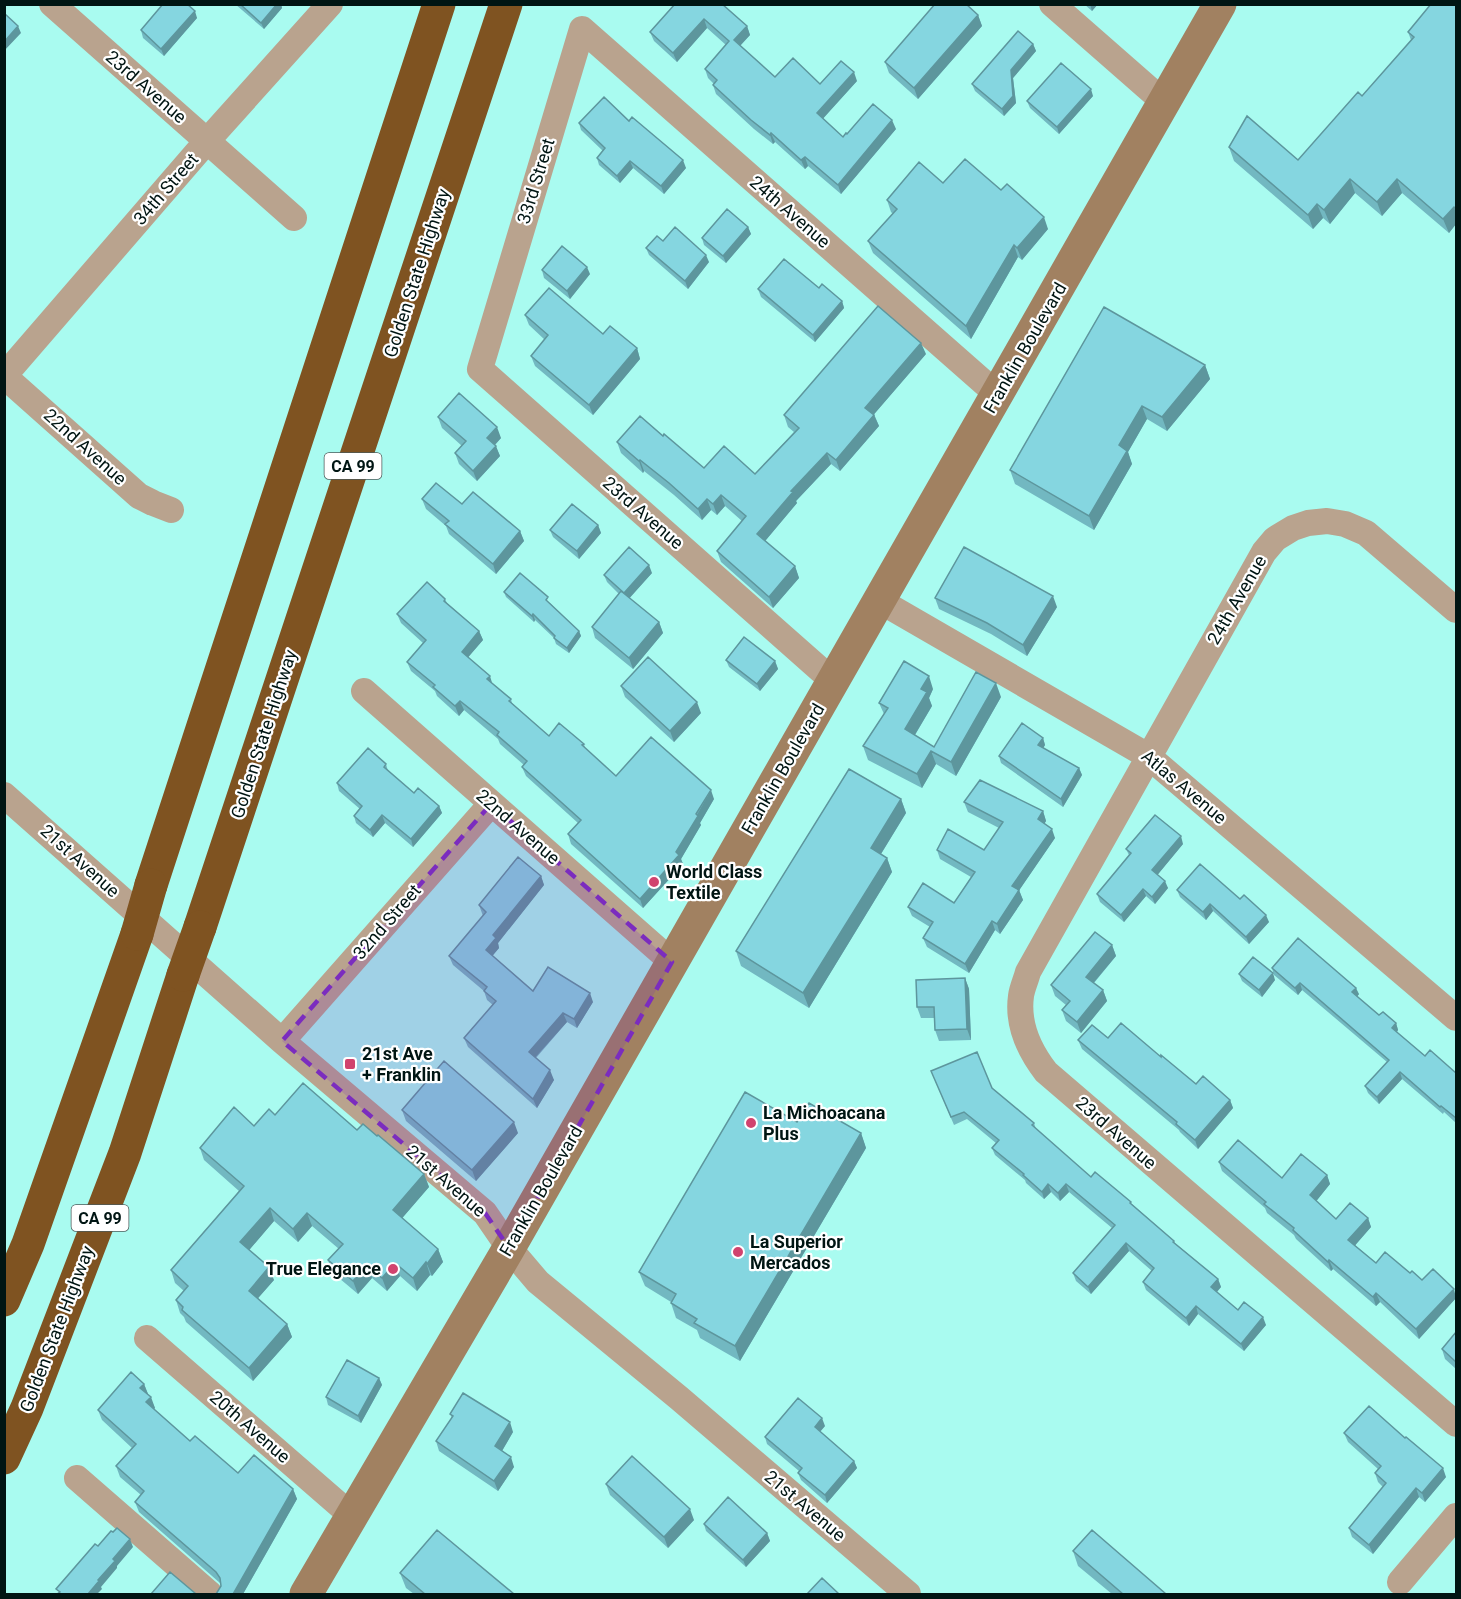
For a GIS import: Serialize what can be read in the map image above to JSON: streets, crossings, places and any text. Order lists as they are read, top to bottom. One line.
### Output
{"streets":{"highway":["Golden State Highway","CA 99"],"main road":["Franklin Boulevard"],"street":["23rd Avenue","33rd Street","34th Street","24th Avenue","22nd Avenue","Atlas Avenue","21st Avenue","32nd Street","20th Avenue"]},"crossings":[["23rd Avenue","33rd Street"],["23rd Avenue","34th Street"],["23rd Avenue","24th Avenue"],["23rd Avenue","Franklin Boulevard"],["23rd Avenue","Atlas Avenue"],["33rd Street","24th Avenue"],["34th Street","22nd Avenue"],["24th Avenue","Franklin Boulevard"],["24th Avenue","Atlas Avenue"],["Franklin Boulevard","22nd Avenue"],["Franklin Boulevard","Atlas Avenue"],["Franklin Boulevard","21st Avenue"],["Franklin Boulevard","20th Avenue"],["22nd Avenue","32nd Street"],["21st Avenue","32nd Street"]],"places":{"other":["World Class Textile","La Michoacana Plus","La Superior Mercados","True Elegance"],"transit":["21st Ave + Franklin"]}}
